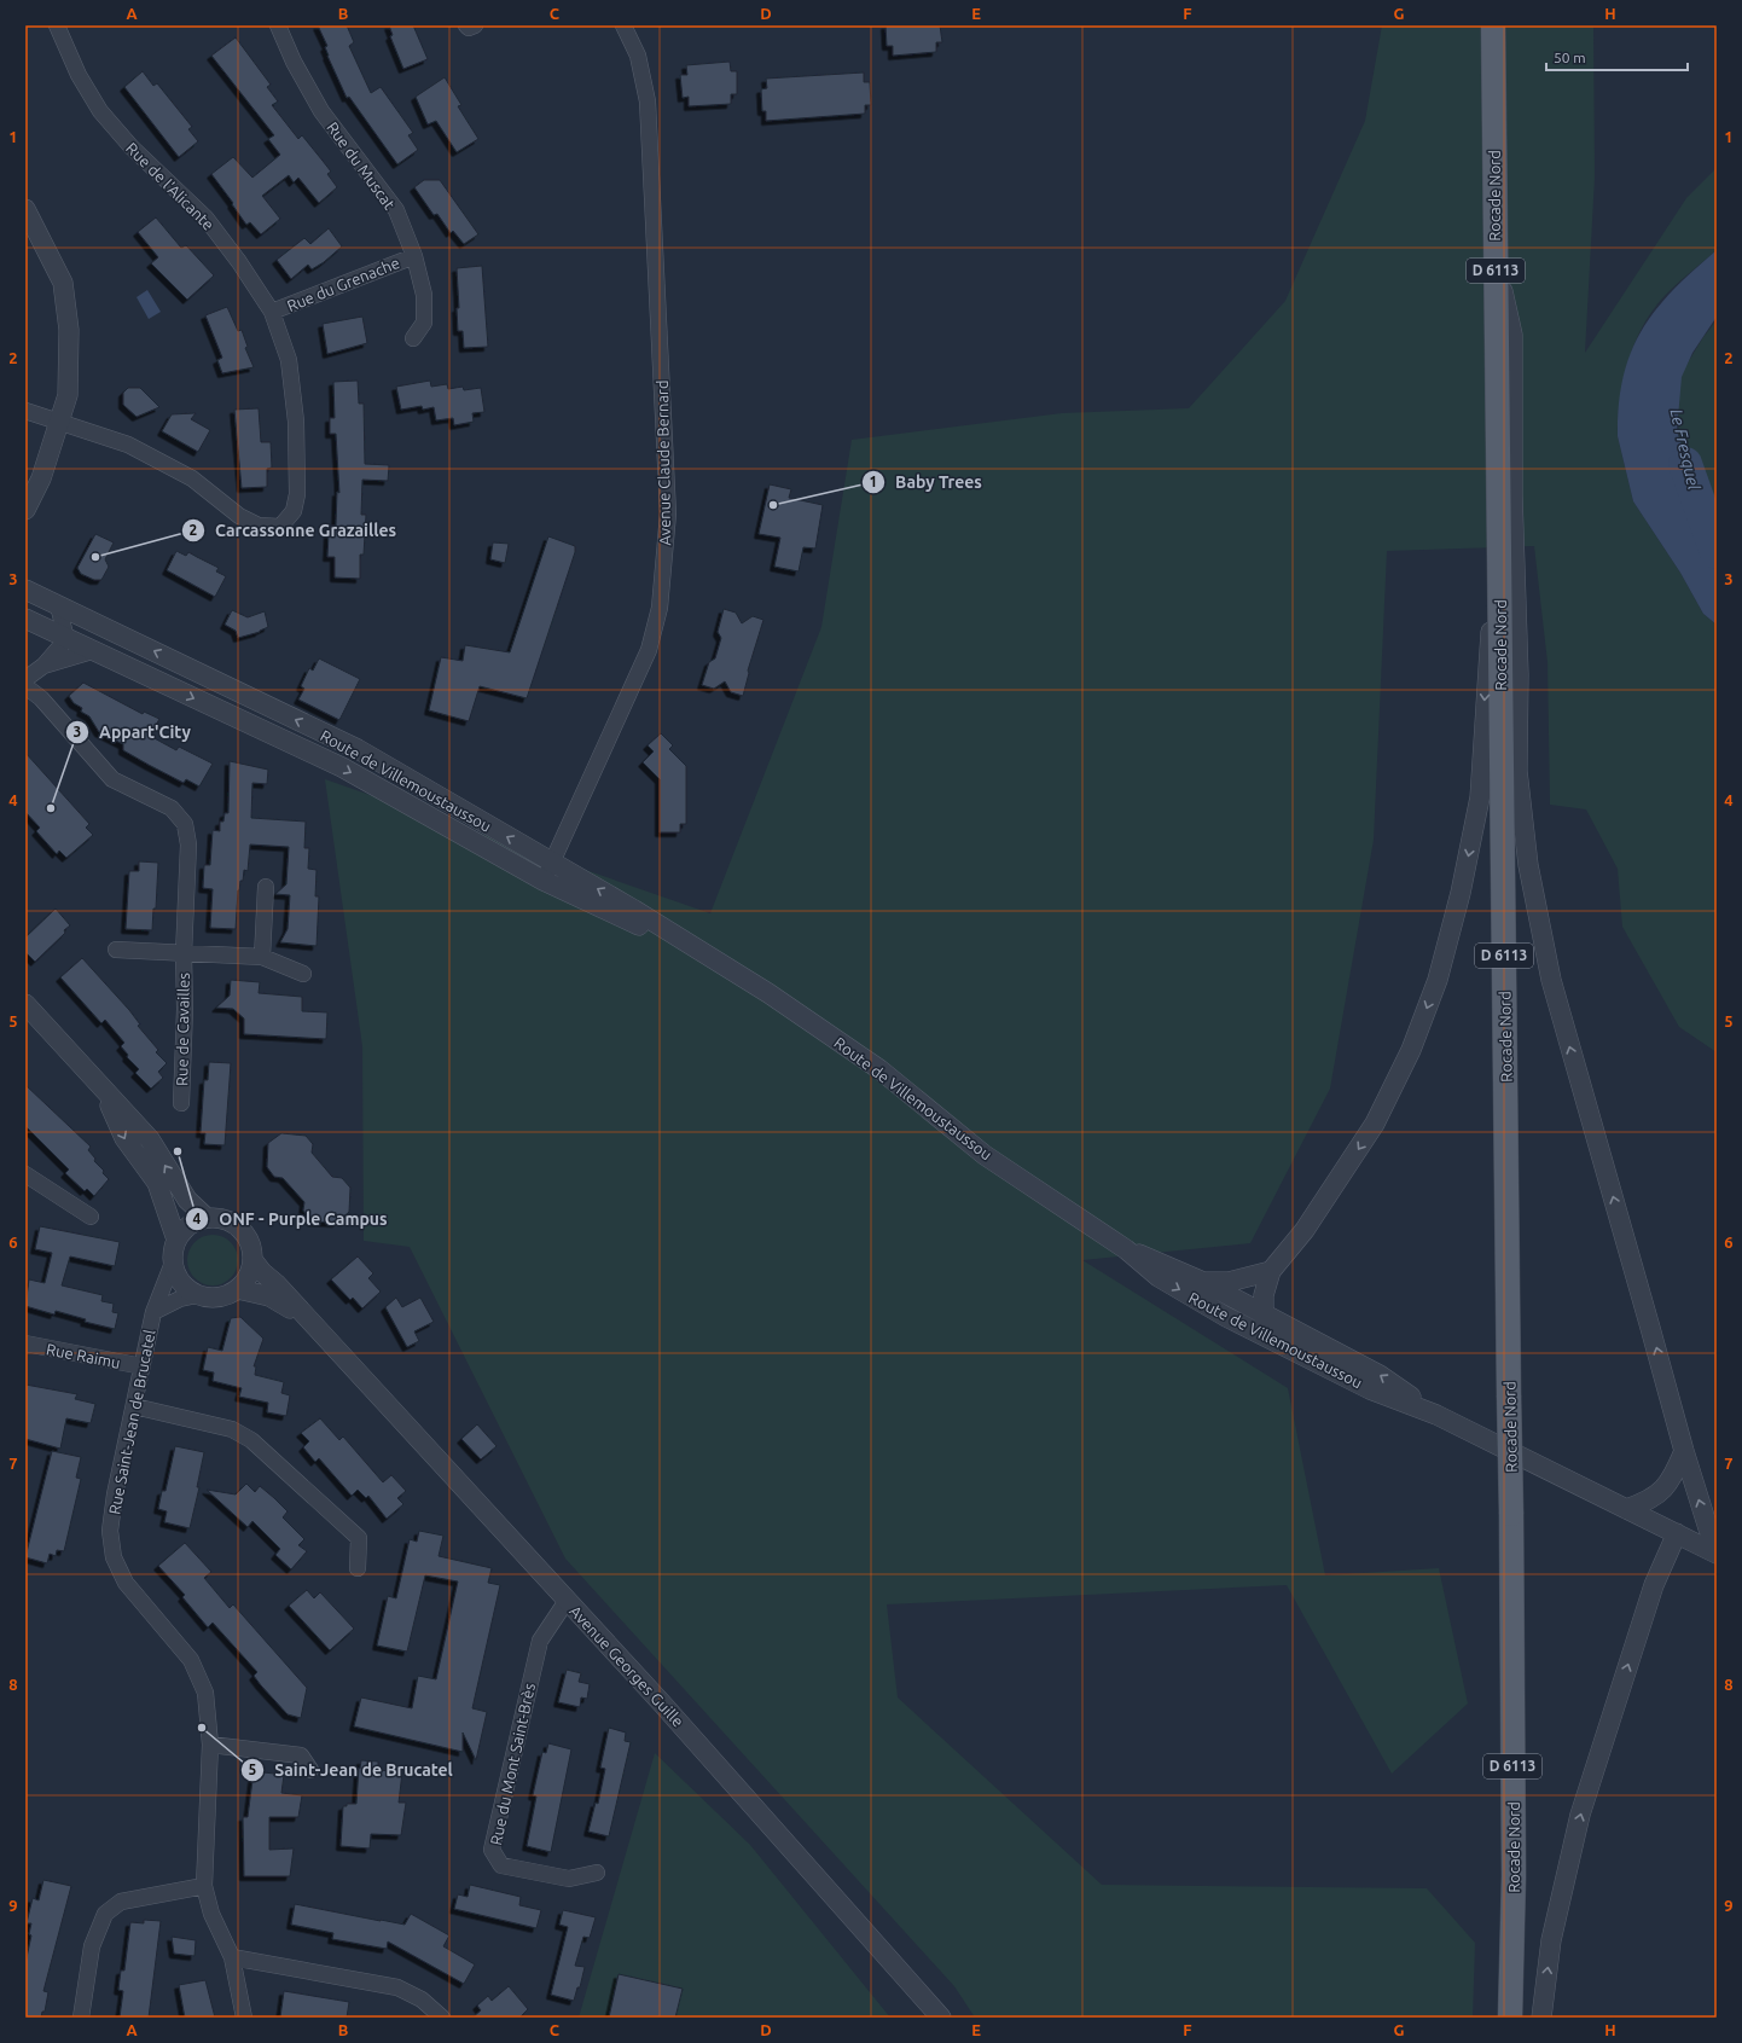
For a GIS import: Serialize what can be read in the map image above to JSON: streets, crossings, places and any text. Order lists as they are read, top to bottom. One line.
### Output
{"streets":{"main road":["Rocade Nord","D 6113"],"street":["Rue du Muscat","Rue de l'Alicante","Rue du Grenache","Avenue Claude Bernard","Route de Villemoustaussou","Rue de Cavailles","Rue Raimu","Rue Saint-Jean de Brucatel","Avenue Georges Guille","Rue du Mont Saint-Brès"]},"crossings":[["Rue du Muscat","Rue du Grenache"],["Rue de l'Alicante","Rue du Grenache"],["Avenue Claude Bernard","Route de Villemoustaussou"],["Rue Raimu","Rue Saint-Jean de Brucatel"],["Rue Saint-Jean de Brucatel","Avenue Georges Guille"],["Avenue Georges Guille","Rue du Mont Saint-Brès"]],"water":["Le Fresquel"],"places":["Baby Trees","Carcassonne Grazailles","Appart'City","ONF - Purple Campus","Saint-Jean de Brucatel"],"scale_bar":"50 m","grid":{"columns":["A","B","C","D","E","F","G","H"],"rows":["1","2","3","4","5","6","7","8","9"]}}
